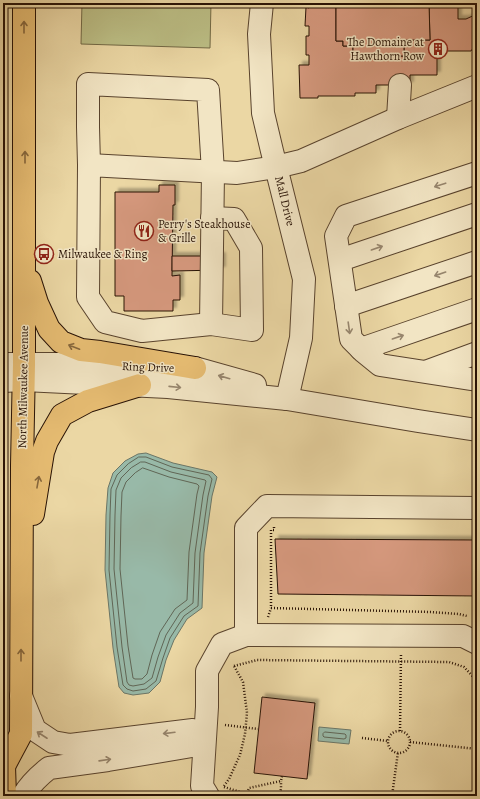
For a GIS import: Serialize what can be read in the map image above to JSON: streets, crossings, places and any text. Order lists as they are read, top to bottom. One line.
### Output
{"streets":{"main road":["North Milwaukee Avenue"],"street":["Mall Drive","Ring Drive"]},"crossings":[["Mall Drive","Ring Drive"],["Ring Drive","North Milwaukee Avenue"]],"one_way":["North Milwaukee Avenue"],"places":{"building":["The Domaine at Hawthorn Row"],"restaurant":["Perry's Steakhouse & Grille"],"bus stop":["Milwaukee & Ring"]}}
